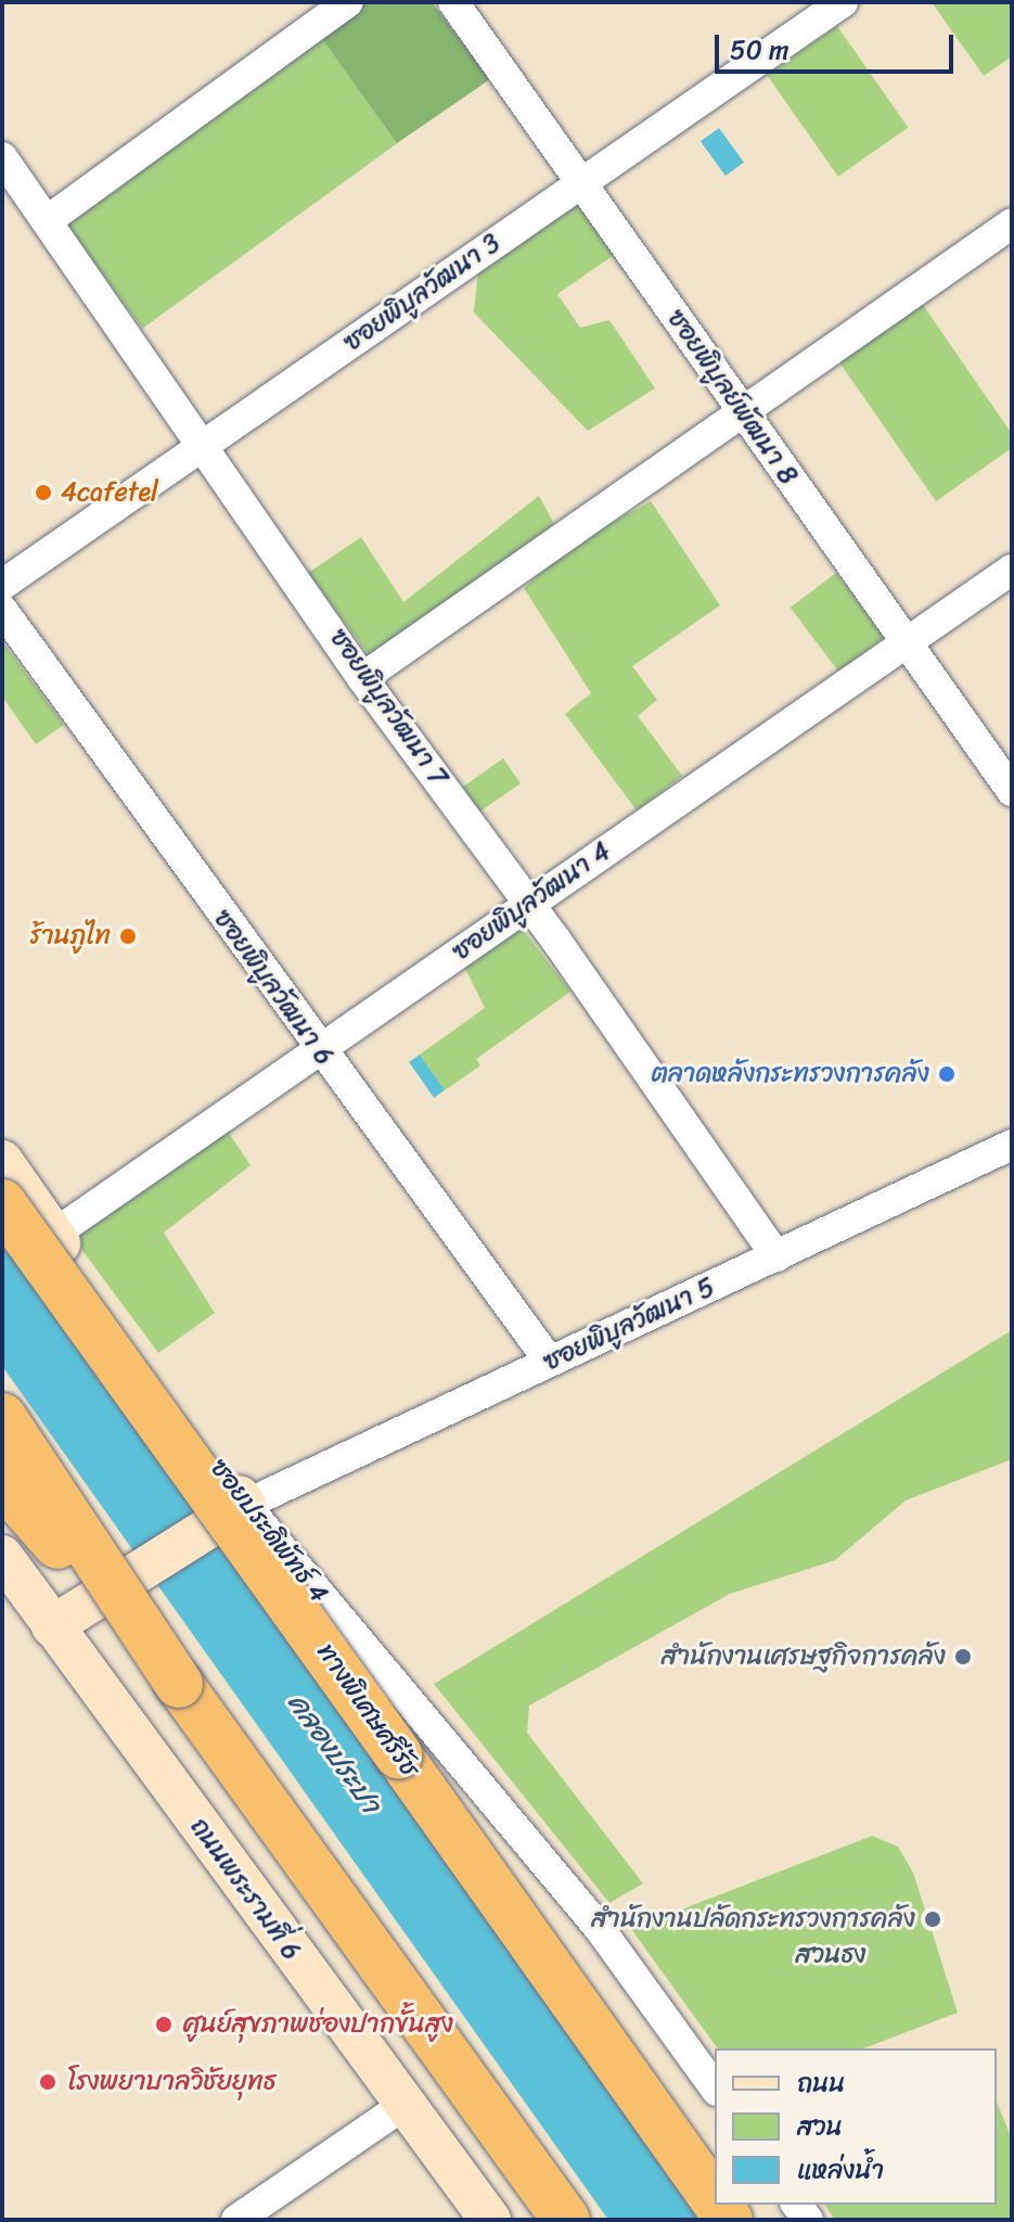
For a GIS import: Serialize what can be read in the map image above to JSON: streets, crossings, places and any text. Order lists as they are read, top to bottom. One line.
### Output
{"streets":{"highway":["ทางพิเศษศรีรัช"],"main road":["ซอยประดิพัทธ์ 4","ถนนพระรามที่ 6"],"street":["ซอยพิบูลวัฒนา 3","ซอยพิบูลย์พัฒนา 8","ซอยพิบูลวัฒนา 7","ซอยพิบูลวัฒนา 4","ซอยพิบูลวัฒนา 6","ซอยพิบูลวัฒนา 5"]},"crossings":[["ซอยพิบูลวัฒนา 3","ซอยพิบูลย์พัฒนา 8"],["ซอยพิบูลวัฒนา 3","ซอยพิบูลวัฒนา 7"],["ซอยพิบูลย์พัฒนา 8","ซอยพิบูลวัฒนา 4"],["ซอยพิบูลวัฒนา 7","ซอยพิบูลวัฒนา 4"],["ซอยพิบูลวัฒนา 7","ซอยพิบูลวัฒนา 5"],["ซอยพิบูลวัฒนา 4","ซอยพิบูลวัฒนา 6"],["ซอยพิบูลวัฒนา 4","ซอยประดิพัทธ์ 4"],["ซอยพิบูลวัฒนา 6","ซอยพิบูลวัฒนา 5"],["ซอยพิบูลวัฒนา 5","ซอยประดิพัทธ์ 4"]],"water":["คลองประปา"],"parks":["สวนธง"],"places":["4cafetel","ร้านภูไท","ตลาดหลังกระทรวงการคลัง","สำนักงานเศรษฐกิจการคลัง","สำนักงานปลัดกระทรวงการคลัง","ศูนย์สุขภาพช่องปากขั้นสูง","โรงพยาบาลวิชัยยุทธ"],"legend":["ถนน","สวน","แหล่งน้ำ"],"scale_bar":"50 m"}
